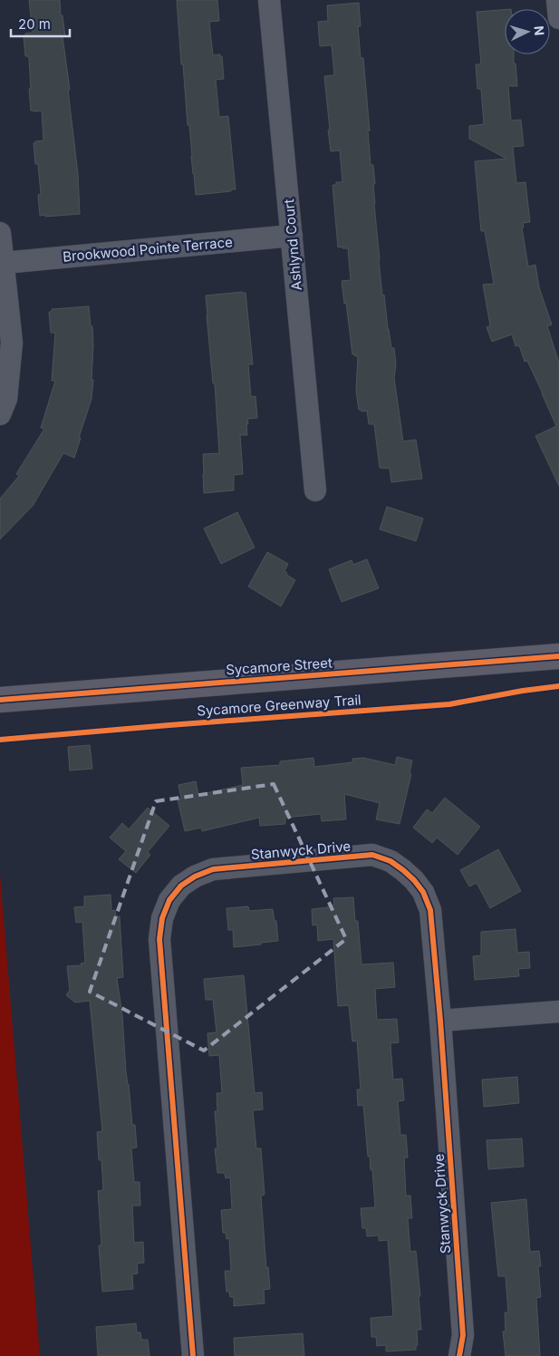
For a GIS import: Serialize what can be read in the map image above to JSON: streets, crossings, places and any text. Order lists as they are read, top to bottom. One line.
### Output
{"streets":{"street":["Ashlynd Court","Brookwood Pointe Terrace","Sycamore Street","Stanwyck Drive"],"cycle path":["Sycamore Greenway Trail"]},"crossings":[["Ashlynd Court","Brookwood Pointe Terrace"]],"scale_bar":"20 m","north":"right"}
